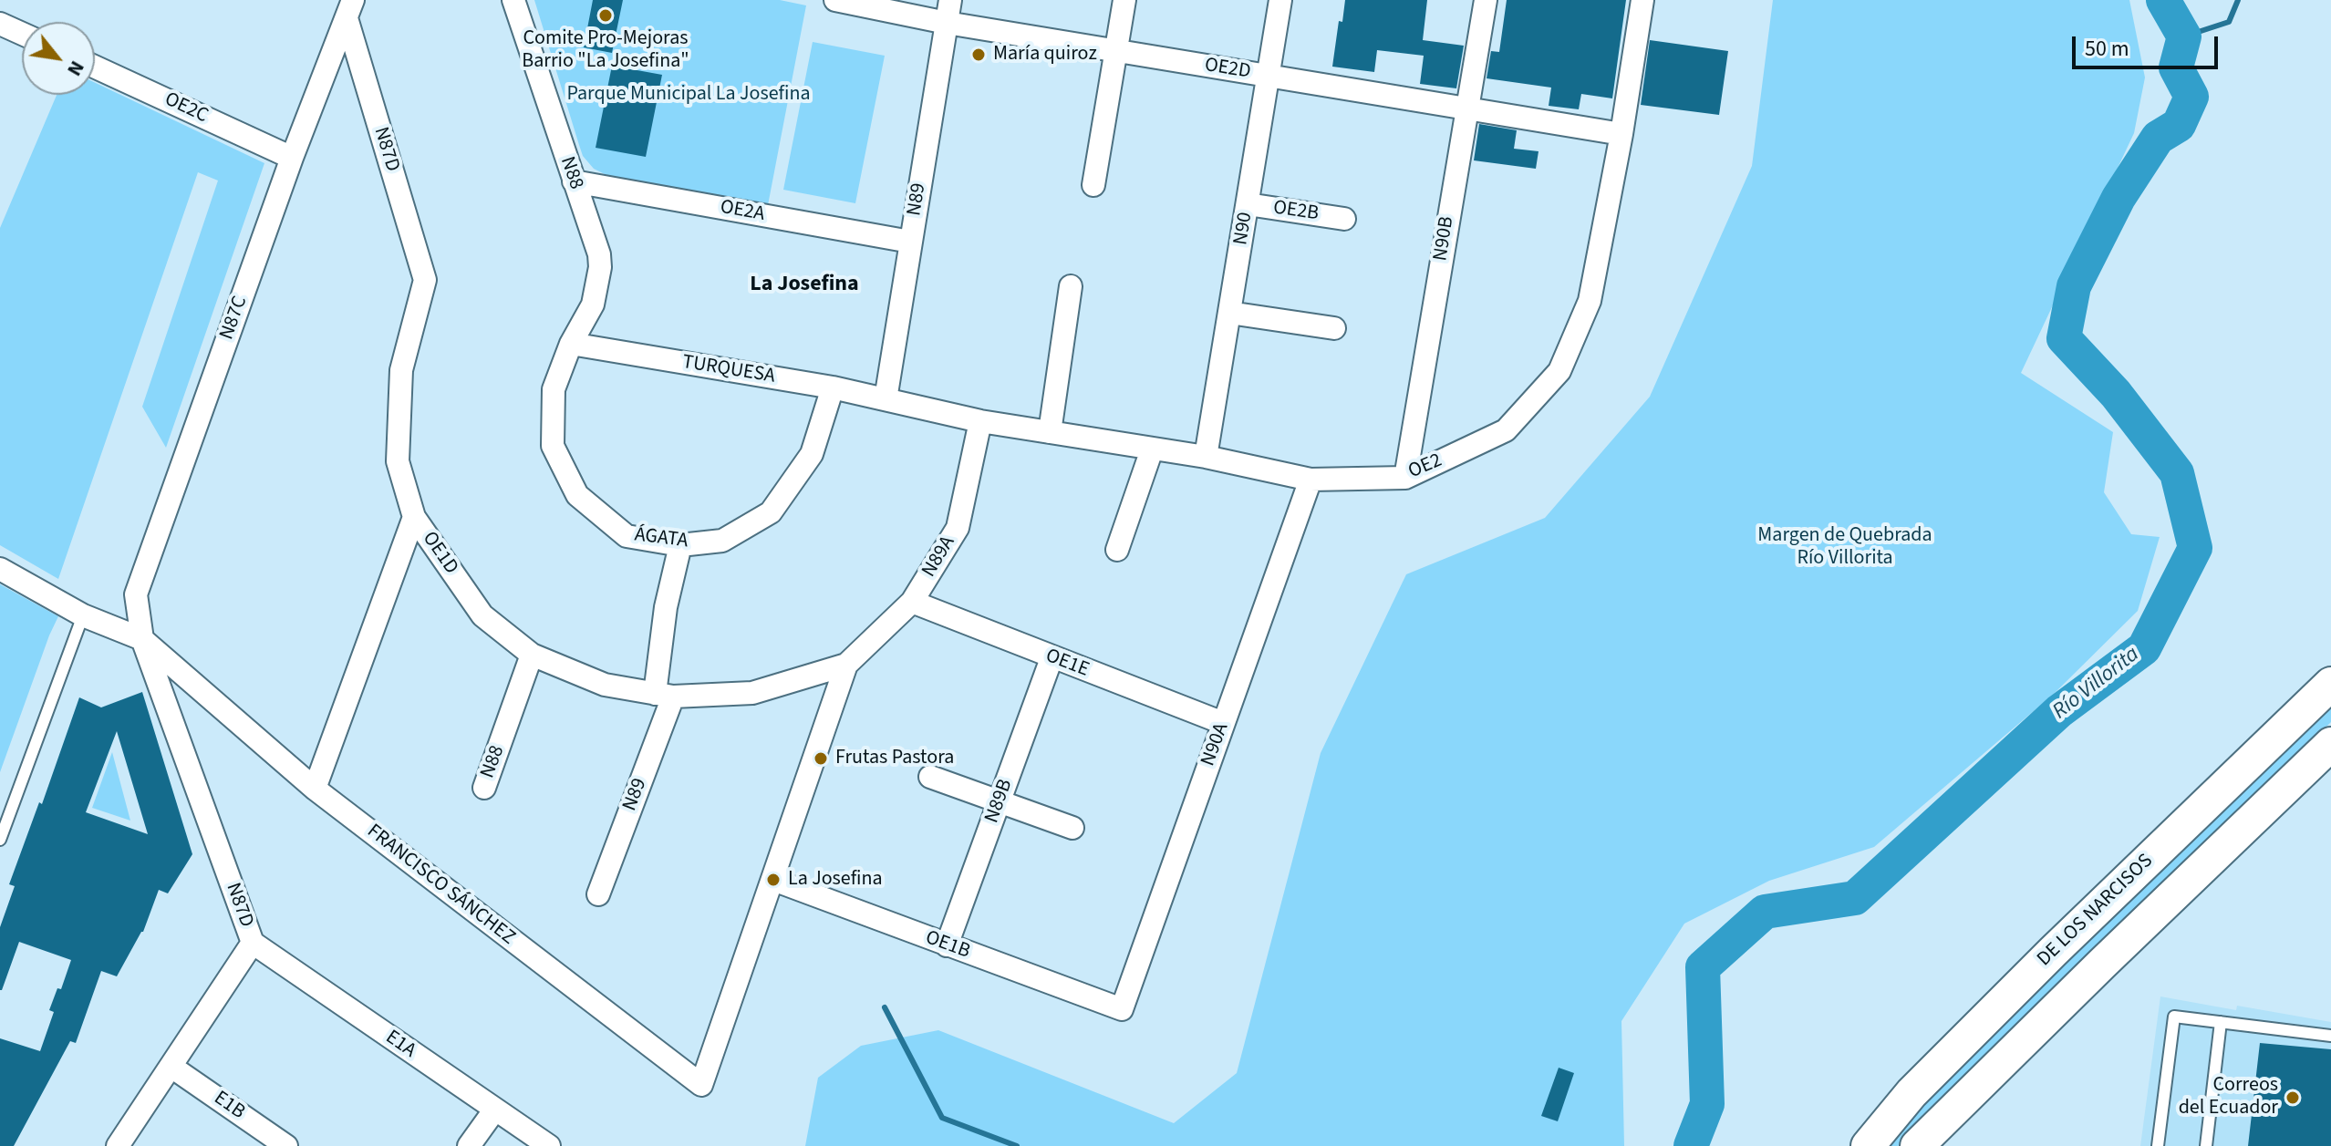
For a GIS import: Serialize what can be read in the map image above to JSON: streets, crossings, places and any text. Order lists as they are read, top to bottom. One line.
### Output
{"streets":{"main road":["DE LOS NARCISOS"],"street":["OE2D","OE2C","N87D","N88","N89","OE2A","OE2B","N90","N90B","N87C","TURQUESA","OE2","ÁGATA","OE1D","N89A","OE1E","N90A","N89B","FRANCISCO SÁNCHEZ","OE1B","E1A","E1B"]},"crossings":[["OE2D","N89"],["OE2D","N90"],["OE2D","N90B"],["OE2D","OE2"],["OE2C","N87C"],["N87D","N87C"],["N87D","OE1D"],["N87D","FRANCISCO SÁNCHEZ"],["N87D","E1A"],["N87D","E1B"],["N88","OE2A"],["N88","TURQUESA"],["N88","ÁGATA"],["N88","OE1D"],["N89","OE2A"],["N89","TURQUESA"],["N89","OE2"],["N89","ÁGATA"],["N89","OE1D"],["N89","N89A"],["OE2B","N90"],["N90","OE2"],["N90B","OE2"],["N87C","FRANCISCO SÁNCHEZ"],["TURQUESA","OE2"],["TURQUESA","ÁGATA"],["OE2","N89A"],["OE2","N90A"],["OE1D","N89A"],["N89A","OE1E"],["N89A","FRANCISCO SÁNCHEZ"],["N89A","OE1B"],["OE1E","N90A"],["OE1E","N89B"],["N90A","OE1B"],["N89B","OE1B"],["FRANCISCO SÁNCHEZ","OE1B"]],"districts":["La Josefina"],"water":["Río Villorita"],"parks":["Parque Municipal La Josefina","Margen de Quebrada Río Villorita"],"places":["Comite Pro-Mejoras Barrio \"La Josefina\"","María quiroz","Frutas Pastora","La Josefina","Correos del Ecuador"],"scale_bar":"50 m","north":"bottom right"}
